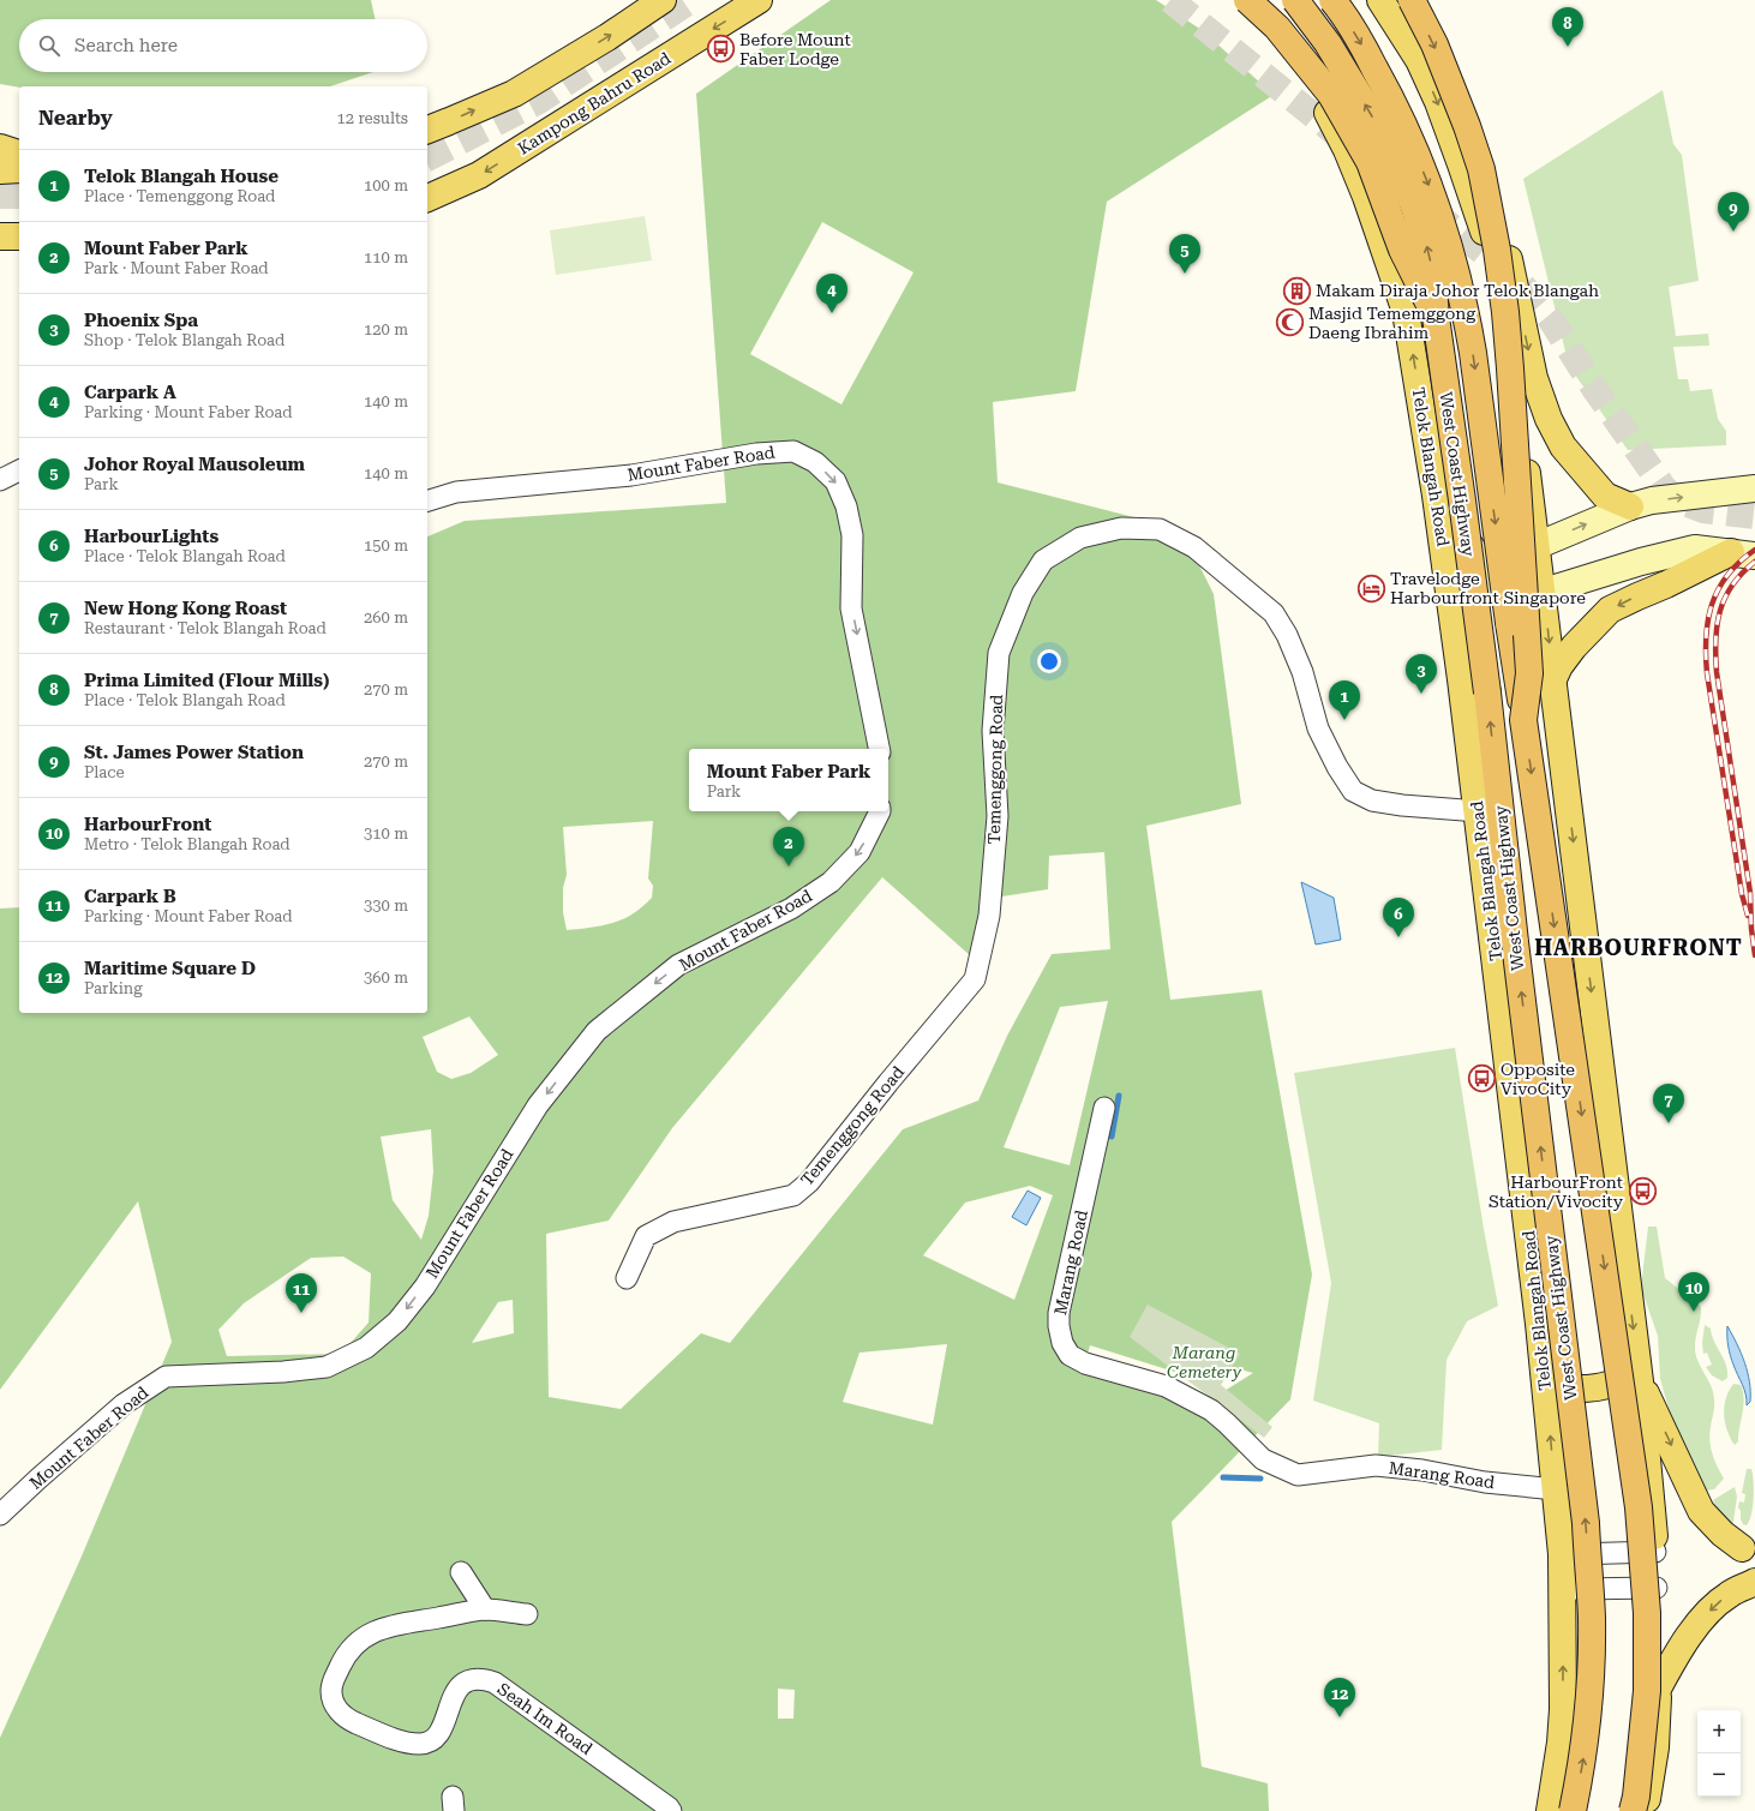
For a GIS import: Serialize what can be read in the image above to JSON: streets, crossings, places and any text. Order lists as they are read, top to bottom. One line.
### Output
{"streets":{"highway":["West Coast Highway"],"main road":["Kampong Bahru Road","Telok Blangah Road"],"street":["Mount Faber Road","Temenggong Road","Marang Road","Seah Im Road"]},"crossings":[["Telok Blangah Road","Temenggong Road"],["Telok Blangah Road","Marang Road"]],"districts":["HARBOURFRONT"],"parks":["Marang Cemetery"],"places":{"bus stop":["Before Mount Faber Lodge","Opposite VivoCity","HarbourFront Station/Vivocity"],"building":["Makam Diraja Johor Telok Blangah"],"mosque":["Masjid Tememggong Daeng Ibrahim"],"hotel":["Travelodge Harbourfront Singapore"]},"page":{"pins":["8","9","5","4","3","1","2","6","7","10","11","12"],"search":"Search here","heading":["Nearby","12 results"],"list":[{"mark":"1","name":"Telok Blangah House","note":"Place · Temenggong Road","value":"100 m"},{"mark":"2","name":"Mount Faber Park","note":"Park · Mount Faber Road","value":"110 m"},{"mark":"3","name":"Phoenix Spa","note":"Shop · Telok Blangah Road","value":"120 m"},{"mark":"4","name":"Carpark A","note":"Parking · Mount Faber Road","value":"140 m"},{"mark":"5","name":"Johor Royal Mausoleum","note":"Park","value":"140 m"},{"mark":"6","name":"HarbourLights","note":"Place · Telok Blangah Road","value":"150 m"},{"mark":"7","name":"New Hong Kong Roast","note":"Restaurant · Telok Blangah Road","value":"260 m"},{"mark":"8","name":"Prima Limited (Flour Mills)","note":"Place · Telok Blangah Road","value":"270 m"},{"mark":"9","name":"St. James Power Station","note":"Place","value":"270 m"},{"mark":"10","name":"HarbourFront","note":"Metro · Telok Blangah Road","value":"310 m"},{"mark":"11","name":"Carpark B","note":"Parking · Mount Faber Road","value":"330 m"},{"mark":"12","name":"Maritime Square D","note":"Parking","value":"360 m"}],"popup":["Mount Faber Park","Park"],"map_buttons":["+","−"]}}
